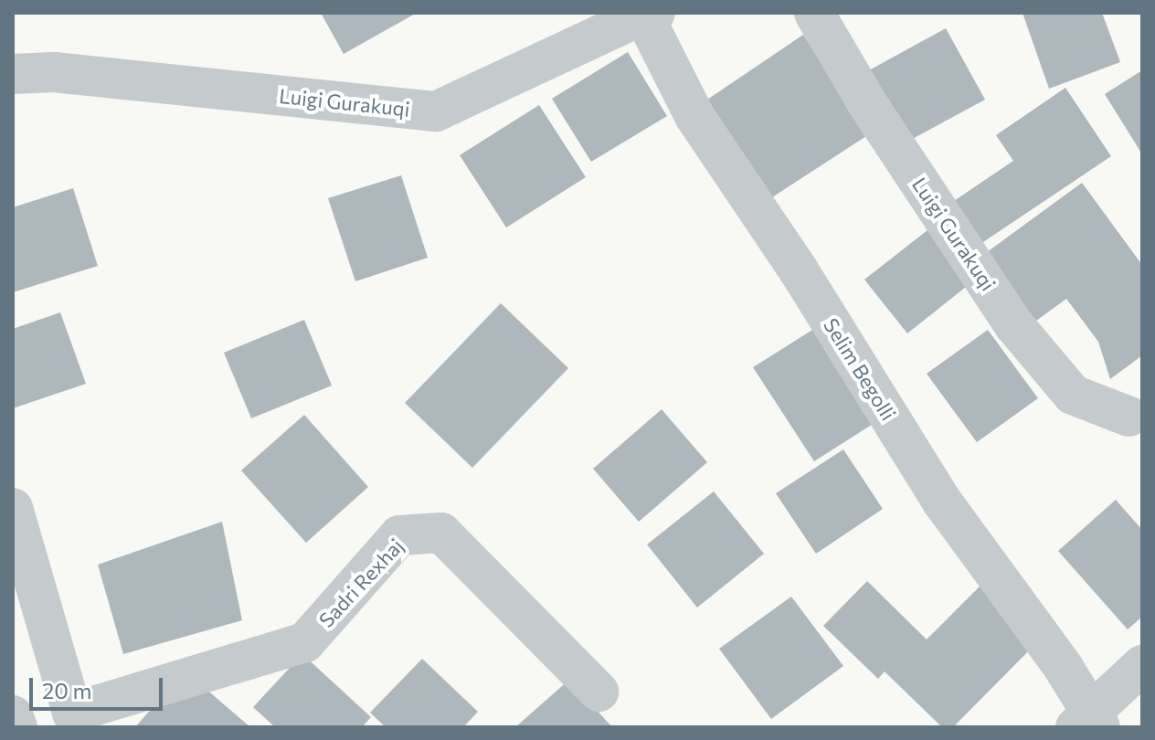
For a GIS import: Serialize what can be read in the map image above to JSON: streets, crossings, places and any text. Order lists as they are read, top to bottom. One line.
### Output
{"streets":{"street":["Luigi Gurakuqi","Selim Begolli","Sadri Rexhaj"]},"crossings":[["Luigi Gurakuqi","Selim Begolli"]],"scale_bar":"20 m"}
